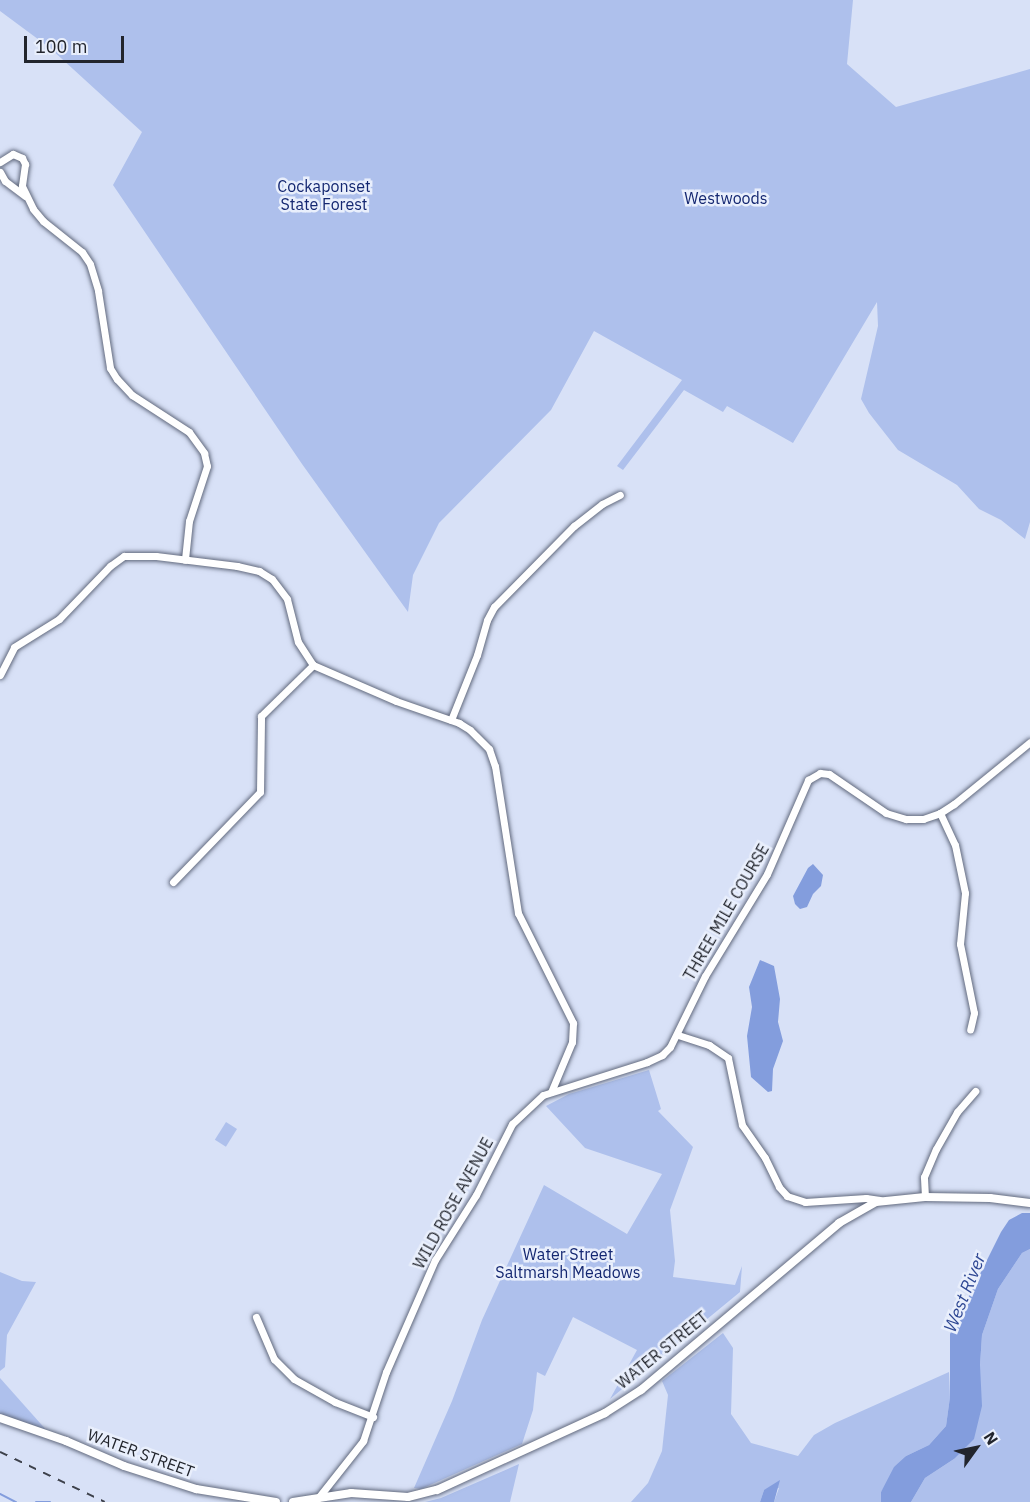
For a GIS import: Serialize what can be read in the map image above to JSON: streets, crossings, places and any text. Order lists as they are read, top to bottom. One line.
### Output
{"streets":{"main road":["WATER STREET"],"street":["THREE MILE COURSE","WILD ROSE AVENUE"]},"crossings":[["THREE MILE COURSE","WILD ROSE AVENUE"],["WILD ROSE AVENUE","WATER STREET"]],"water":["West River"],"parks":["Cockaponset State Forest","Westwoods","Water Street Saltmarsh Meadows"],"scale_bar":"100 m","north":"top right"}
